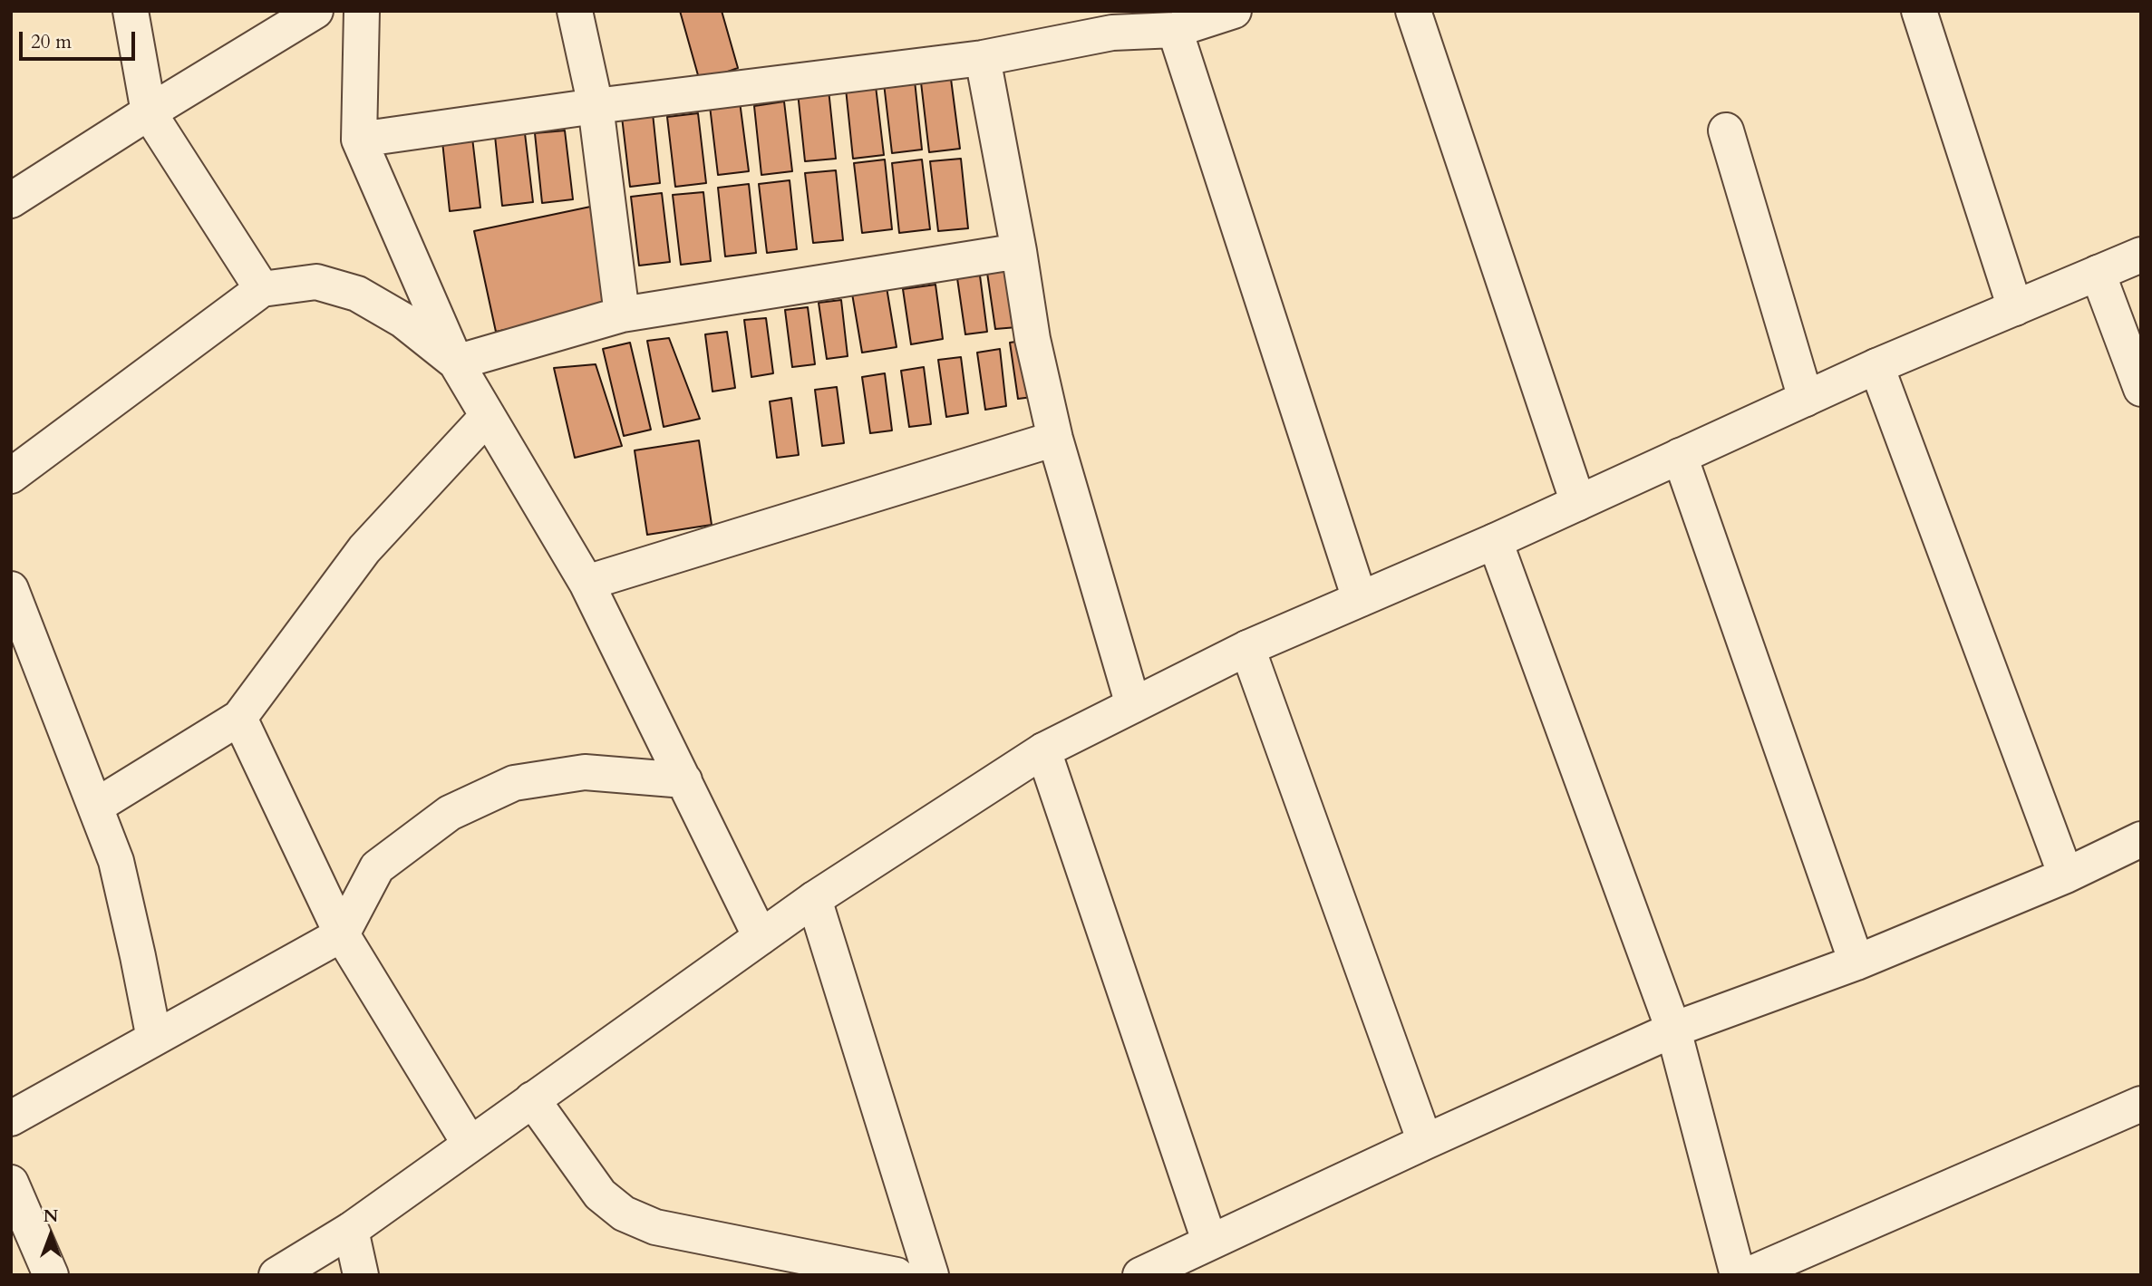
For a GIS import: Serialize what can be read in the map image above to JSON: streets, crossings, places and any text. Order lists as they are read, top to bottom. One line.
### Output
{"scale_bar":"20 m","north":"top"}
